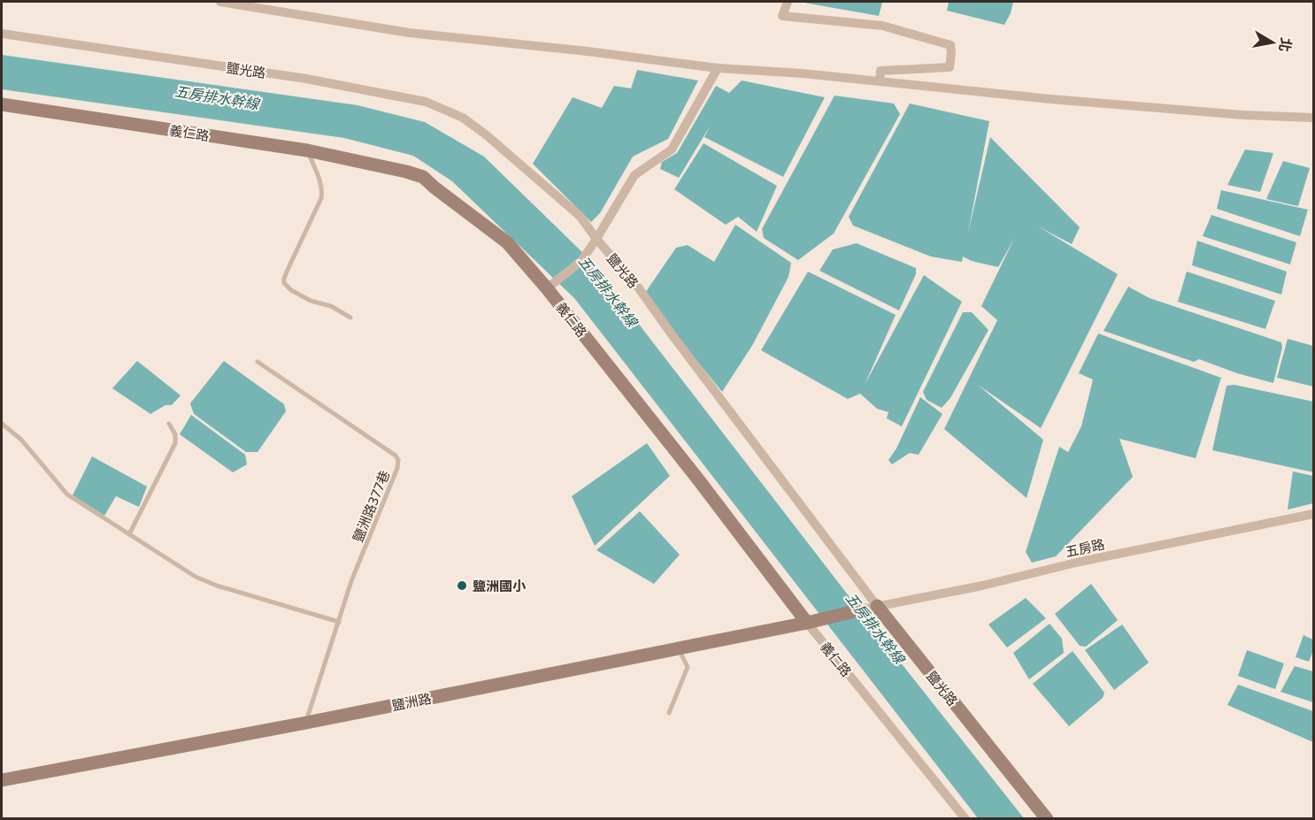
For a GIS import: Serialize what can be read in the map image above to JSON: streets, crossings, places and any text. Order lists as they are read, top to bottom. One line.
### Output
{"streets":{"street":["鹽光路","義仁路","五房路","鹽洲路"],"lane":["鹽洲路377巷"]},"crossings":[["鹽光路","五房路"],["義仁路","鹽洲路"],["鹽洲路377巷","鹽洲路"],["五房路","鹽洲路"]],"water":["五房排水幹線"],"places":["鹽洲國小"],"north":"right"}
